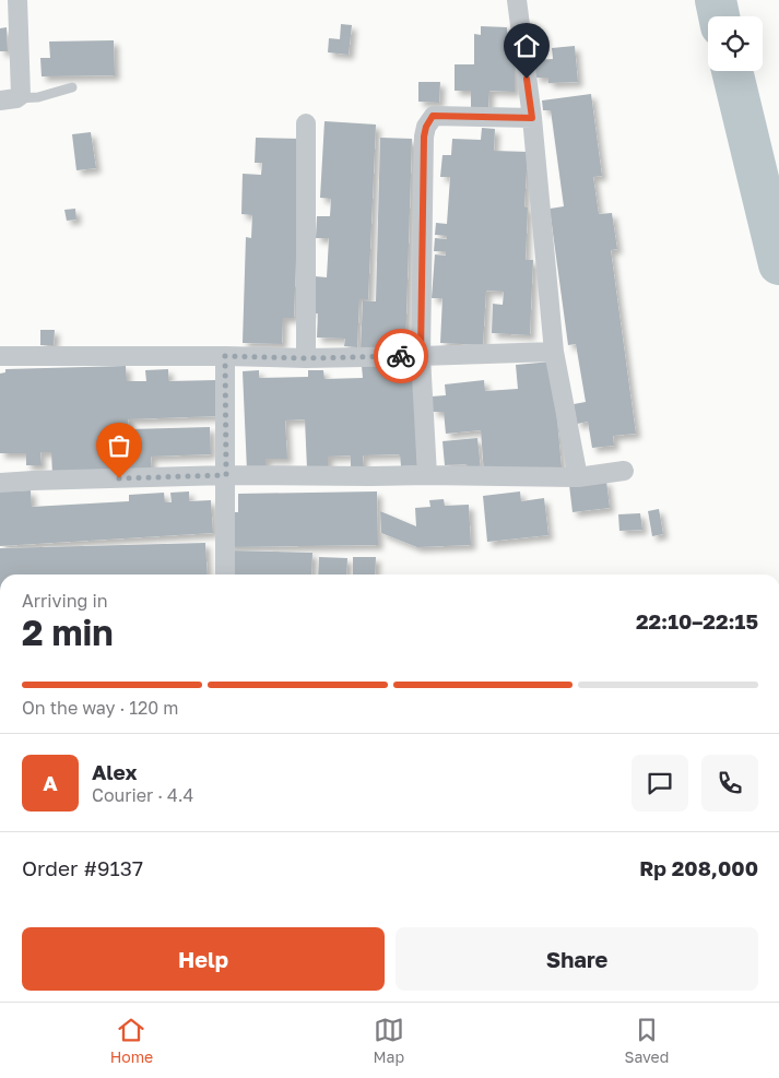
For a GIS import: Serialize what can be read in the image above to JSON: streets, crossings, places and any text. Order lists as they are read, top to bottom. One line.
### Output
{"page":{"heading":["2 min","Arriving in","22:10–22:15"],"panel":["Alex","Courier · 4.4","Order #9137","Rp 208,000"],"bar":"On the way · 120 m","round":"A","buttons":["Help","Share"],"tabs":["Home","Map","Saved"]}}
